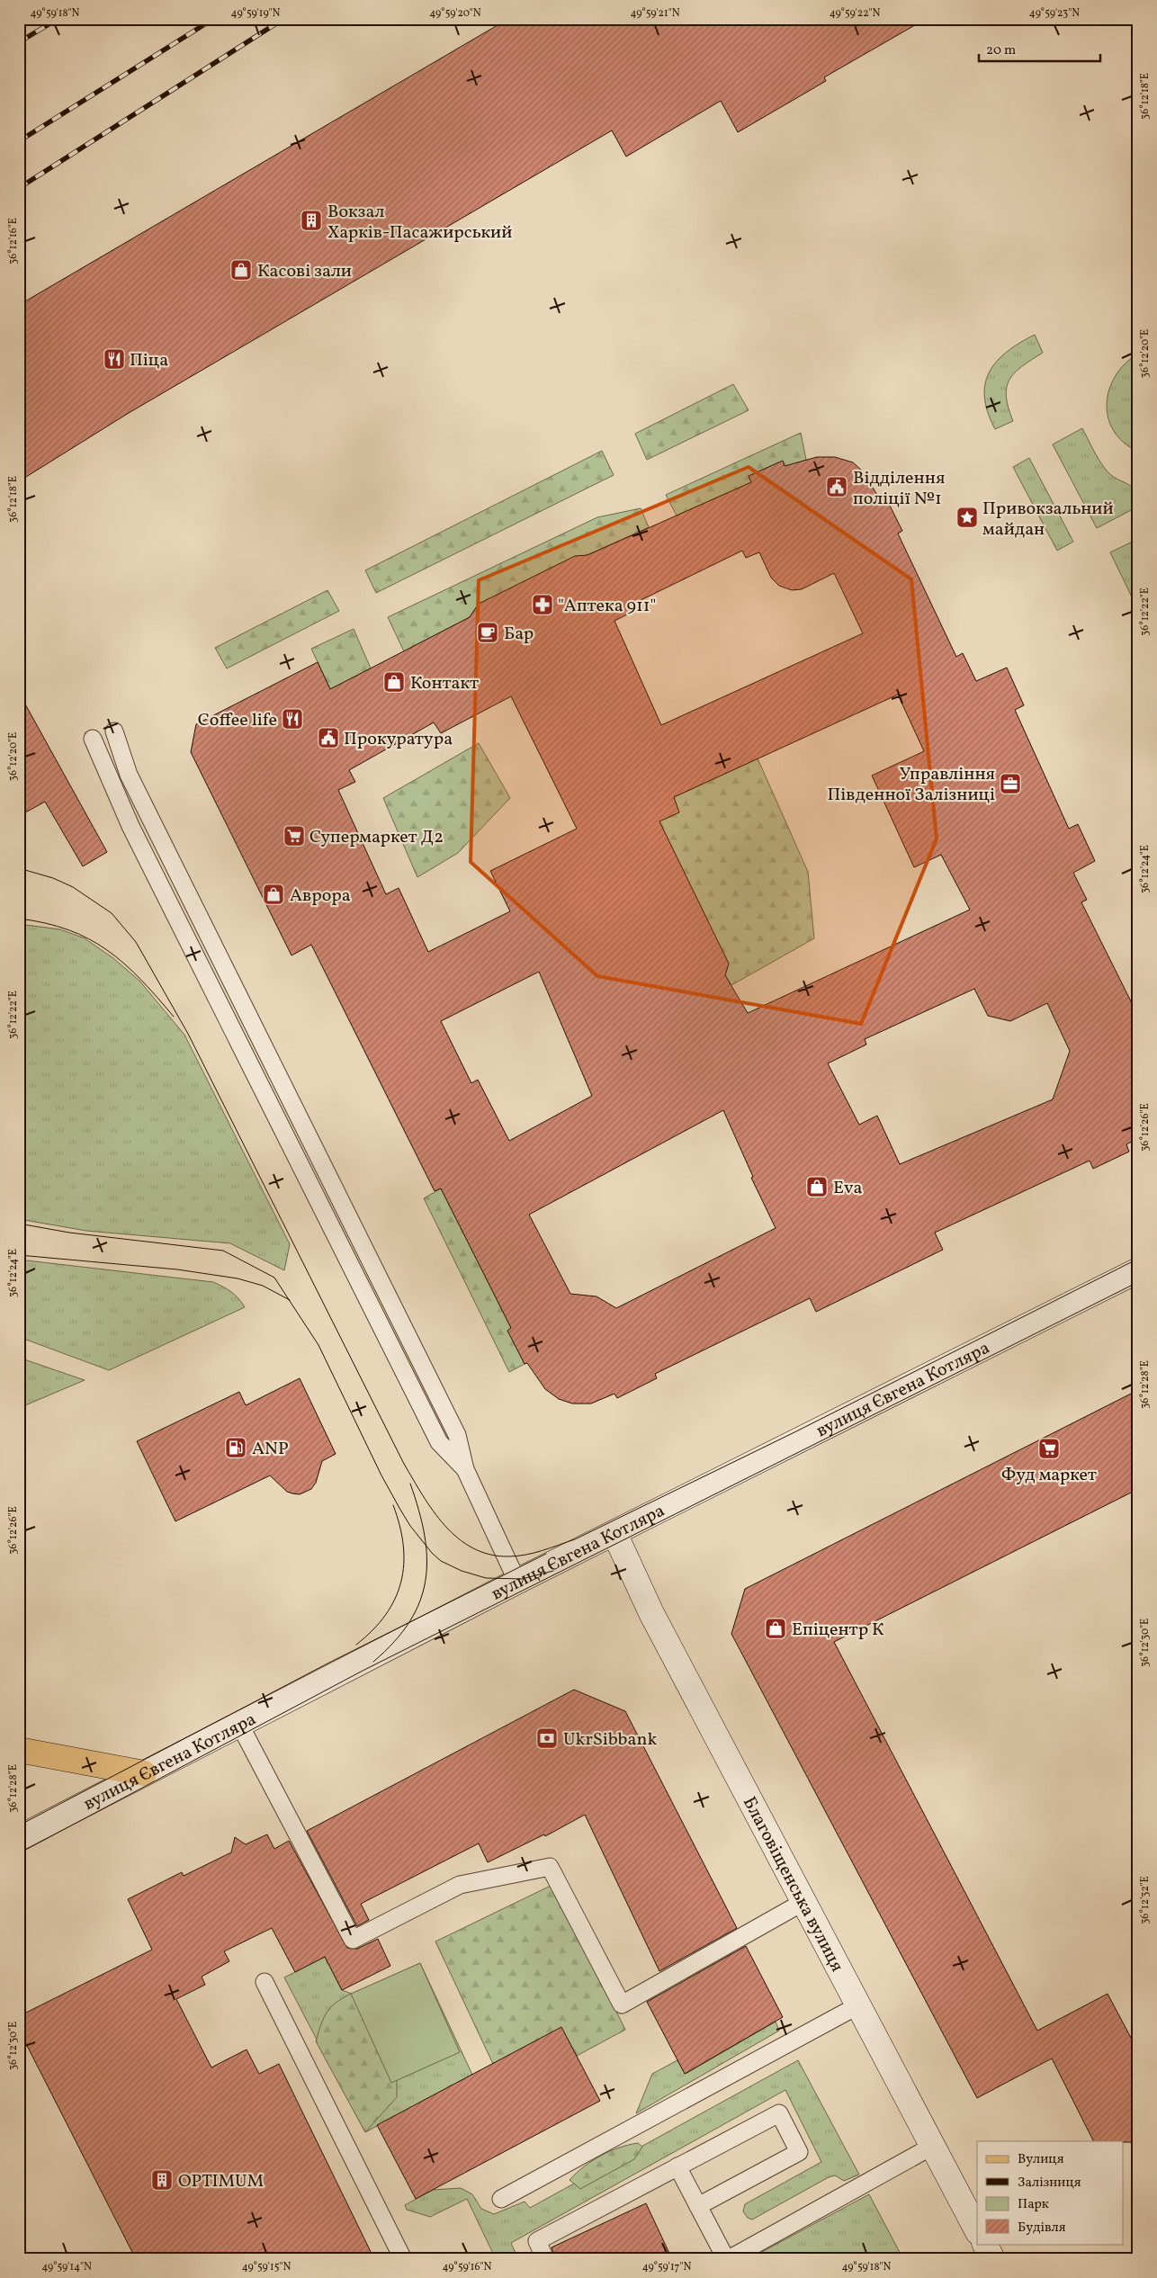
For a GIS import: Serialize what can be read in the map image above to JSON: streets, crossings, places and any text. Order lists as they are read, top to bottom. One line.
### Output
{"streets":{"main road":["вулиця Євгена Котляра","Благовіщенська вулиця"]},"crossings":[["вулиця Євгена Котляра","Благовіщенська вулиця"]],"places":{"building":["Вокзал Харків-Пасажирський","OPTIMUM"],"shop":["Касові зали","Контакт","Аврора","Eva","Епіцентр К"],"restaurant":["Піца","Coffee life"],"public building":["Відділення поліції №1","Прокуратура"],"place":["Привокзальний майдан"],"pharmacy":["\"Аптека 911\""],"cafe":["Бар"],"office":["Управління Південної Залізниці"],"supermarket":["Супермаркет Д2","Фуд маркет"],"fuel station":["ANP"],"bank":["UkrSibbank"]},"legend":["Вулиця","Залізниця","Парк","Будівля"],"scale_bar":"20 m","coordinates":["49°59'18\"N","49°59'19\"N","49°59'20\"N","49°59'21\"N","49°59'22\"N","49°59'23\"N","36°12'18\"E","36°12'16\"E","36°12'20\"E","36°12'22\"E","36°12'24\"E","36°12'26\"E","36°12'28\"E","36°12'30\"E","36°12'32\"E","49°59'14\"N","49°59'15\"N","49°59'16\"N","49°59'17\"N"]}
